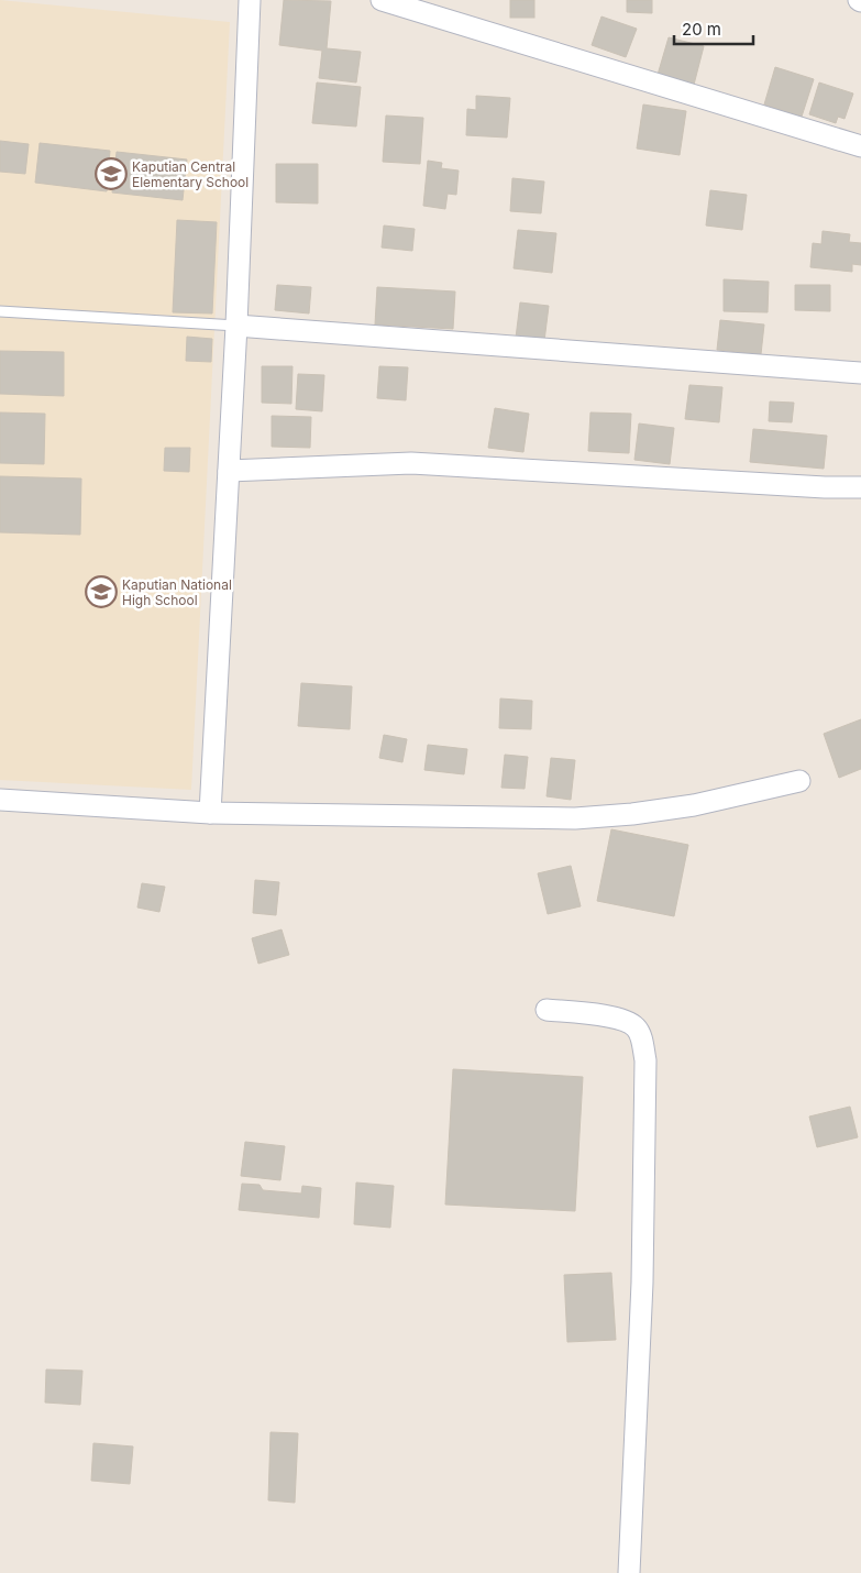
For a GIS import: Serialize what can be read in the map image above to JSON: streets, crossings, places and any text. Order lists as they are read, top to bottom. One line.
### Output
{"places":{"school or university":["Kaputian Central Elementary School","Kaputian National High School"]},"scale_bar":"20 m"}
